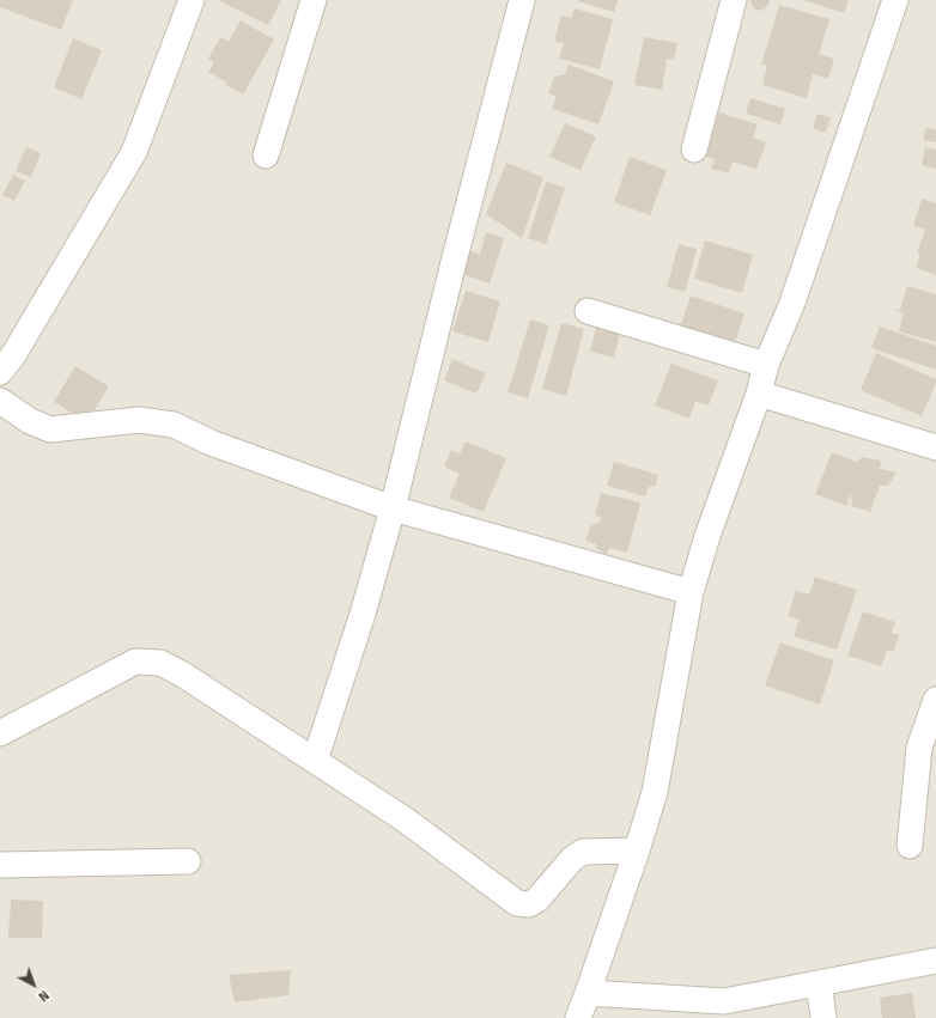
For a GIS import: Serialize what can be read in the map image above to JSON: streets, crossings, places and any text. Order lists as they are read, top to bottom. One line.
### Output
{"north":"bottom right"}
